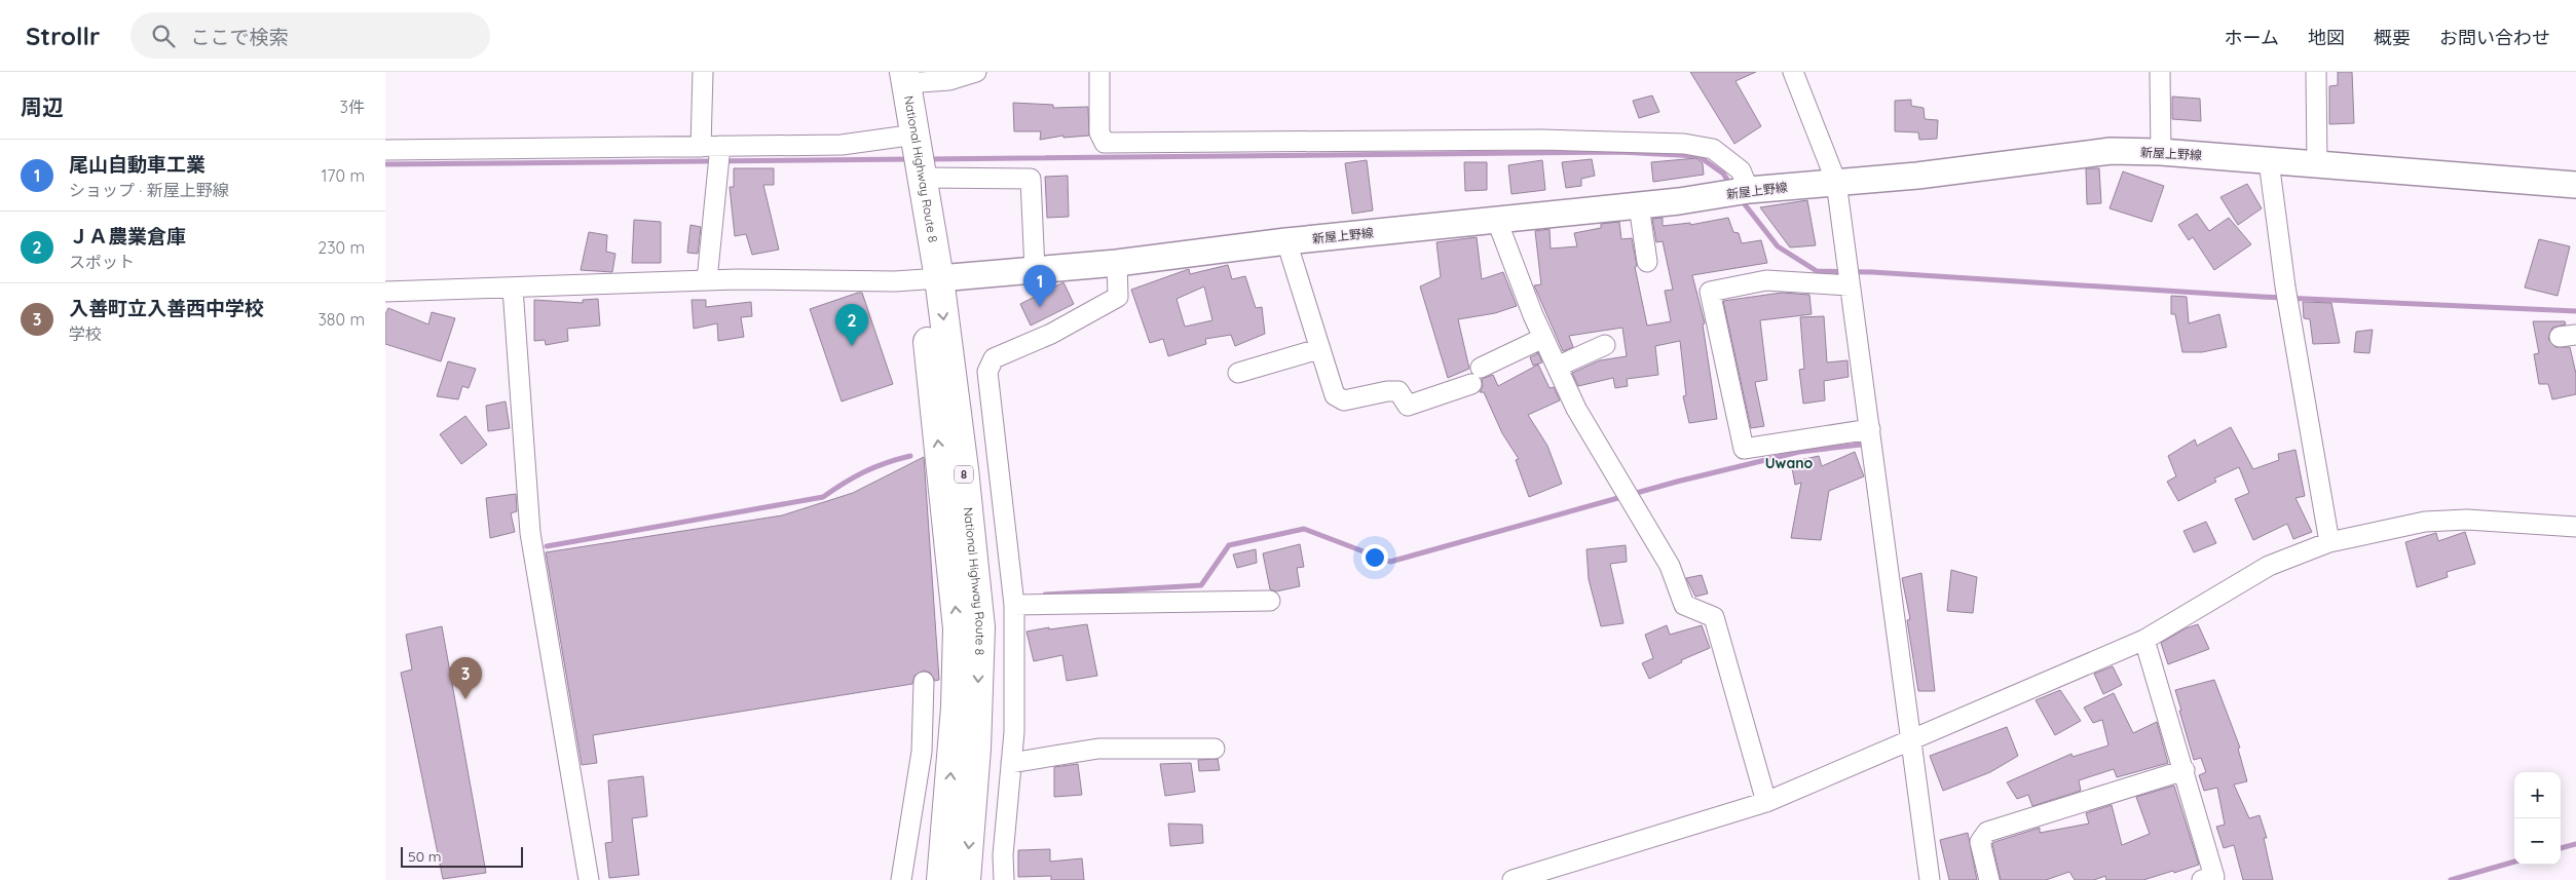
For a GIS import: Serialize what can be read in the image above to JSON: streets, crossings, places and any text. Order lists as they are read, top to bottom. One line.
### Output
{"streets":{"highway":["National Highway Route 8","8"],"main road":["新屋上野線"]},"crossings":[["新屋上野線","National Highway Route 8"]],"districts":["Uwano"],"scale_bar":"50 m","page":{"header":"Strollr","search":"ここで検索","nav":["ホーム","地図","概要","お問い合わせ"],"heading":["周辺","3件"],"list":[{"mark":"1","name":"尾山自動車工業","note":"ショップ · 新屋上野線","value":"170 m"},{"mark":"2","name":"ＪＡ農業倉庫","note":"スポット","value":"230 m"},{"mark":"3","name":"入善町立入善西中学校","note":"学校","value":"380 m"}],"pins":["1","2","3"],"map_buttons":["+","−"],"scale":"50 m"}}
